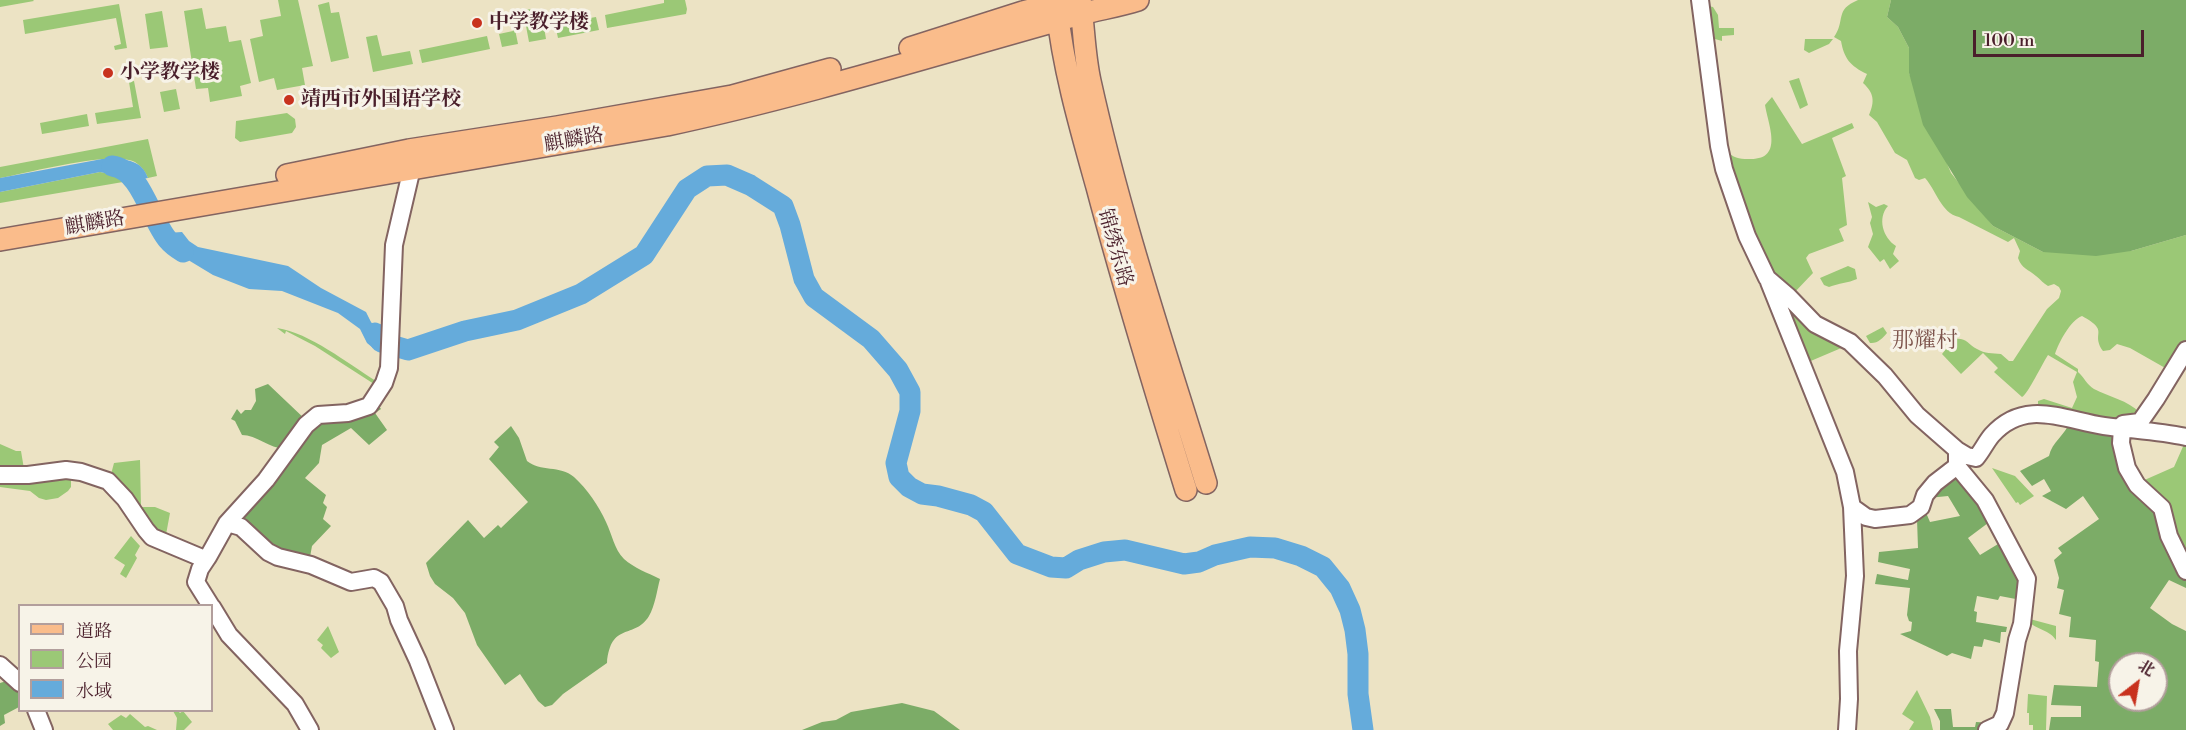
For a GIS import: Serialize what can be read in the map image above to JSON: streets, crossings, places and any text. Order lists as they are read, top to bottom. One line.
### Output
{"streets":{"main road":["麒麟路","锦绣东路"]},"crossings":[["麒麟路","锦绣东路"]],"districts":["那耀村"],"places":["中学教学楼","小学教学楼","靖西市外国语学校"],"legend":["道路","公园","水域"],"scale_bar":"100 m","north":"top right"}
